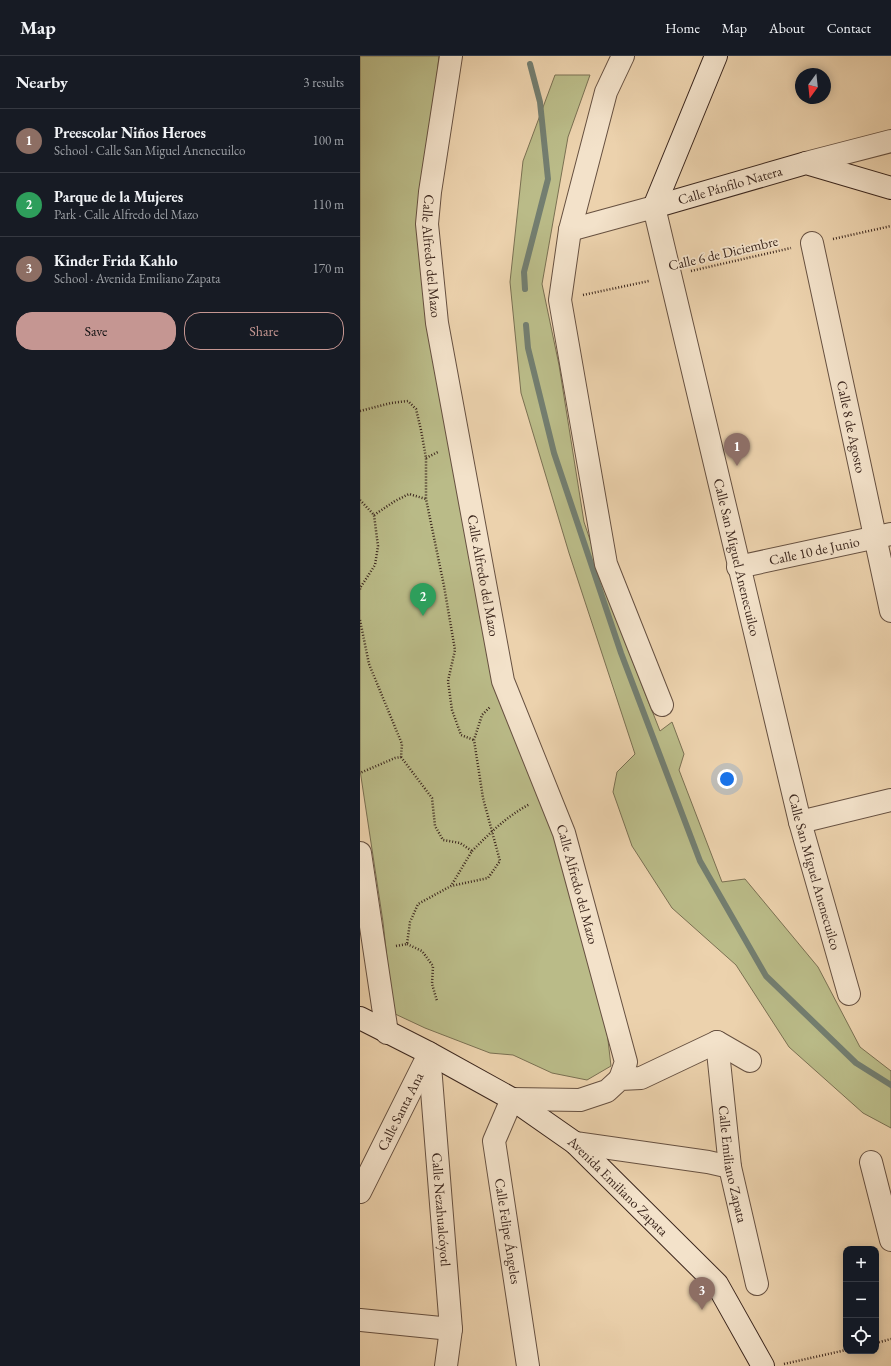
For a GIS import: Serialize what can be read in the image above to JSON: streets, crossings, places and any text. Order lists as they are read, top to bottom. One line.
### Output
{"streets":{"street":["Calle Pánfilo Natera","Calle Alfredo del Mazo","Calle 8 de Agosto","Calle 10 de Junio","Calle San Miguel Anenecuilco","Calle Santa Ana","Calle Emiliano Zapata","Avenida Emiliano Zapata","Calle Nezahualcóyotl","Calle Felipe Ángeles"],"path":["Calle 6 de Diciembre"]},"crossings":[["Calle Pánfilo Natera","Calle San Miguel Anenecuilco"],["Calle 6 de Diciembre","Calle 8 de Agosto"],["Calle 6 de Diciembre","Calle San Miguel Anenecuilco"],["Calle 8 de Agosto","Calle 10 de Junio"],["Calle 10 de Junio","Calle San Miguel Anenecuilco"],["Calle Santa Ana","Avenida Emiliano Zapata"],["Calle Santa Ana","Calle Nezahualcóyotl"],["Avenida Emiliano Zapata","Calle Nezahualcóyotl"],["Avenida Emiliano Zapata","Calle Felipe Ángeles"]],"north":"bottom","page":{"header":"Map","nav":["Home","Map","About","Contact"],"heading":["Nearby","3 results"],"list":[{"mark":"1","name":"Preescolar Niños Heroes","note":"School · Calle San Miguel Anenecuilco","value":"100 m"},{"mark":"2","name":"Parque de la Mujeres","note":"Park · Calle Alfredo del Mazo","value":"110 m"},{"mark":"3","name":"Kinder Frida Kahlo","note":"School · Avenida Emiliano Zapata","value":"170 m"}],"buttons":["Save","Share"],"pins":["1","2","3"],"map_buttons":["+","−"]}}
